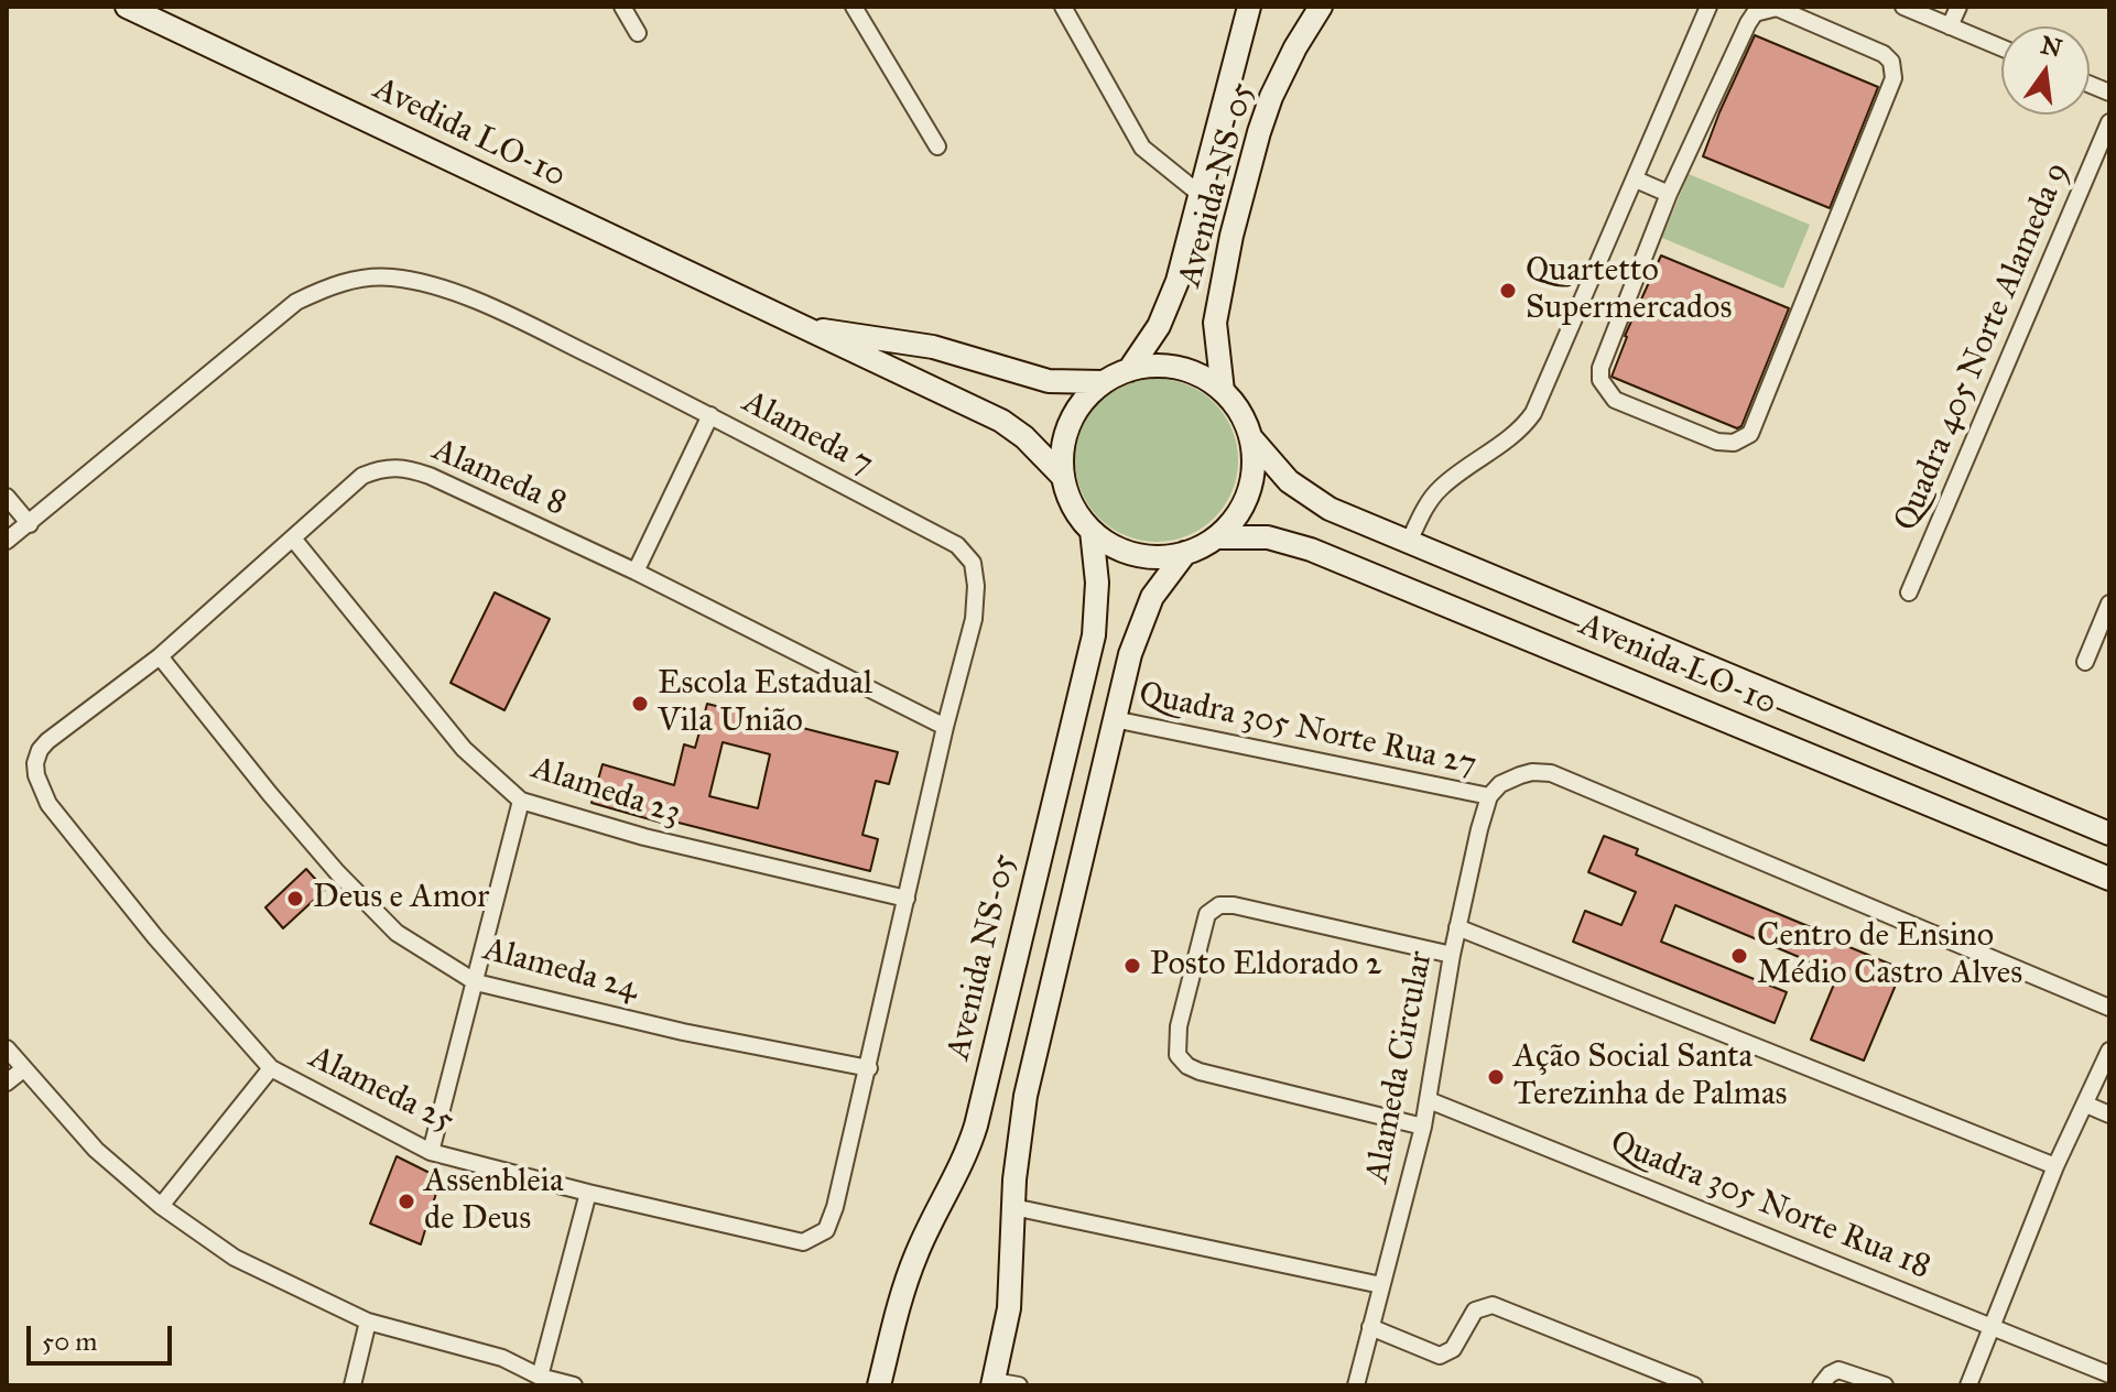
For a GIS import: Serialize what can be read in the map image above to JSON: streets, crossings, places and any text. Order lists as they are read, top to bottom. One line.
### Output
{"streets":{"street":["Avedida LO-10","Avenida NS-05","Quadra 405 Norte Alameda 9","Alameda 7","Alameda 8","Avenida LO-10","Quadra 305 Norte Rua 27","Alameda 23","Alameda 24","Alameda Circular","Alameda 25","Quadra 305 Norte Rua 18"]},"crossings":[["Avedida LO-10","Avenida NS-05"],["Avedida LO-10","Avenida LO-10"],["Avenida NS-05","Avenida LO-10"],["Avenida NS-05","Quadra 305 Norte Rua 27"],["Alameda 7","Alameda 8"],["Alameda 7","Alameda 23"],["Alameda 7","Alameda 24"],["Alameda 7","Alameda 25"],["Alameda 8","Alameda 23"],["Alameda 8","Alameda 24"],["Alameda 8","Alameda 25"],["Quadra 305 Norte Rua 27","Alameda Circular"],["Alameda Circular","Quadra 305 Norte Rua 18"]],"places":["Quartetto Supermercados","Escola Estadual Vila União","Deus e Amor","Centro de Ensino Médio Castro Alves","Posto Eldorado 2","Ação Social Santa Terezinha de Palmas","Assenbleia de Deus"],"scale_bar":"50 m","north":"top"}
